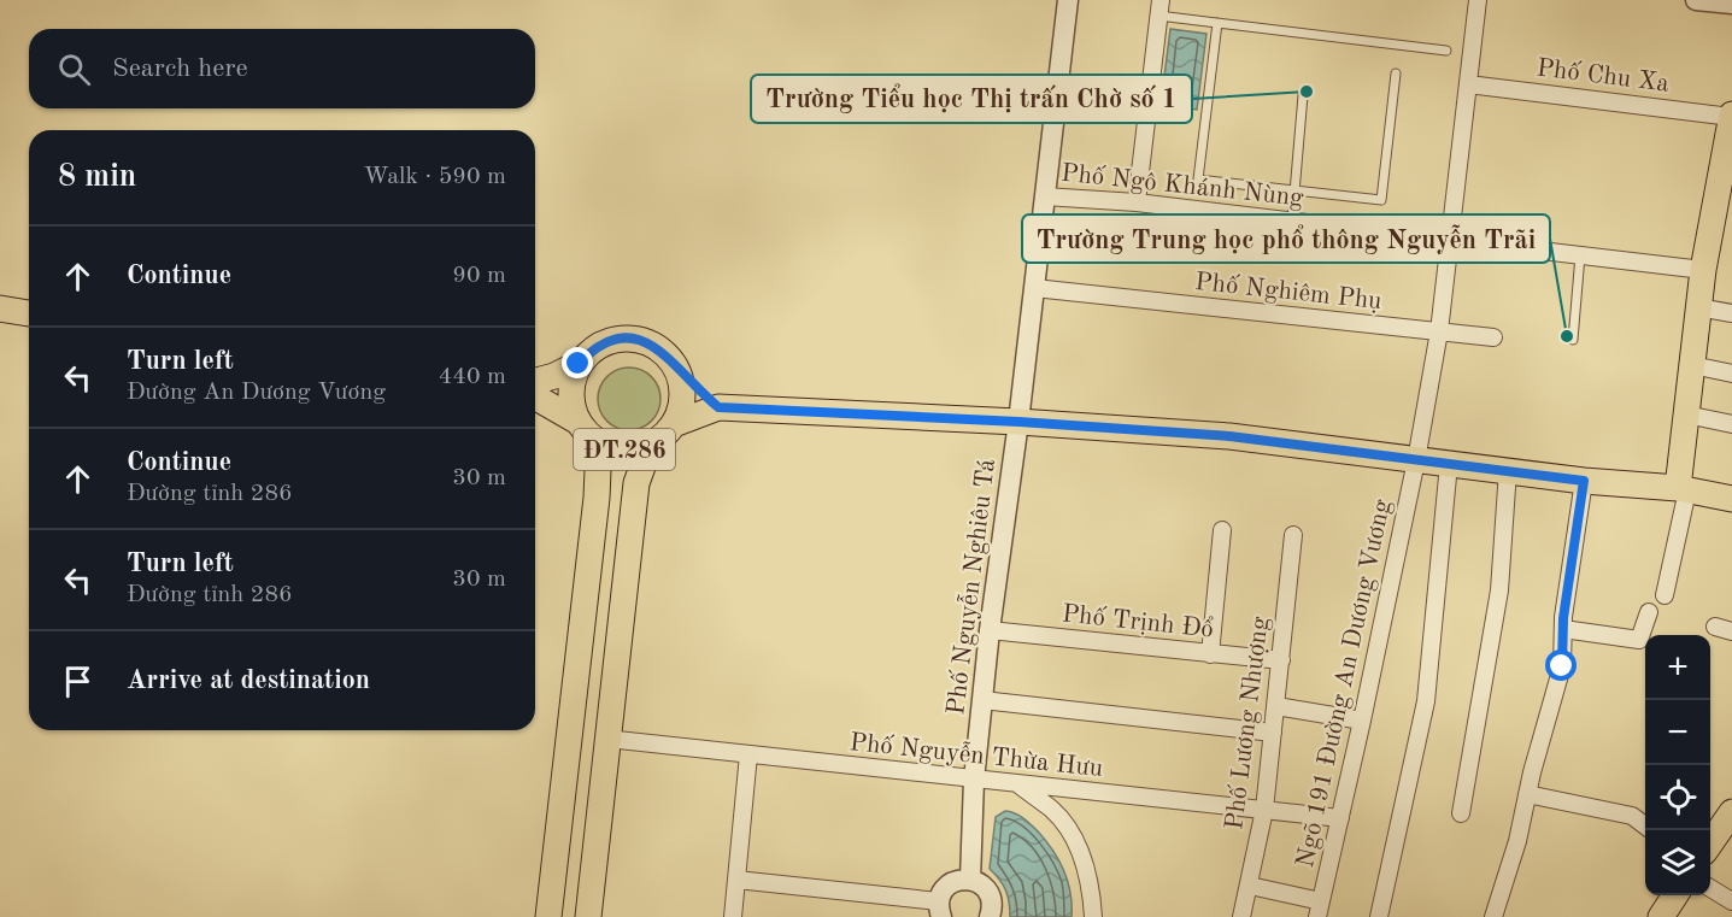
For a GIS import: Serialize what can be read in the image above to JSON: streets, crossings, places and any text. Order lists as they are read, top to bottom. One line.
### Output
{"streets":{"main road":["ĐT.286"],"street":["Phố Chu Xa","Phố Ngô Khánh Nùng","Phố Nghiêm Phụ","Phố Nguyễn Nghiêu Tá","Phố Trịnh Đổ","Ngõ 191 Đường An Dương Vương","Phố Lương Nhượng","Phố Nguyễn Thừa Hưu"]},"crossings":[["Phố Chu Xa","Ngõ 191 Đường An Dương Vương"],["Phố Ngô Khánh Nùng","Phố Nguyễn Nghiêu Tá"],["Phố Ngô Khánh Nùng","Ngõ 191 Đường An Dương Vương"],["Phố Nghiêm Phụ","Phố Nguyễn Nghiêu Tá"],["Phố Nghiêm Phụ","Ngõ 191 Đường An Dương Vương"],["ĐT.286","Phố Nguyễn Nghiêu Tá"],["ĐT.286","Ngõ 191 Đường An Dương Vương"],["Phố Nguyễn Nghiêu Tá","Phố Trịnh Đổ"],["Phố Nguyễn Nghiêu Tá","Phố Nguyễn Thừa Hưu"],["Phố Trịnh Đổ","Phố Lương Nhượng"],["Ngõ 191 Đường An Dương Vương","Phố Nguyễn Thừa Hưu"],["Phố Lương Nhượng","Phố Nguyễn Thừa Hưu"]],"places":["Trường Tiểu học Thị trấn Chờ số 1","Trường Trung học phổ thông Nguyễn Trãi"],"page":{"search":"Search here","heading":["8 min","Walk · 590 m"],"list":[["Continue","90 m"],["Turn left","Đường An Dương Vương","440 m"],["Continue","Đường tỉnh 286","30 m"],["Turn left","Đường tỉnh 286","30 m"],"Arrive at destination"],"map_buttons":["+","−"]}}
